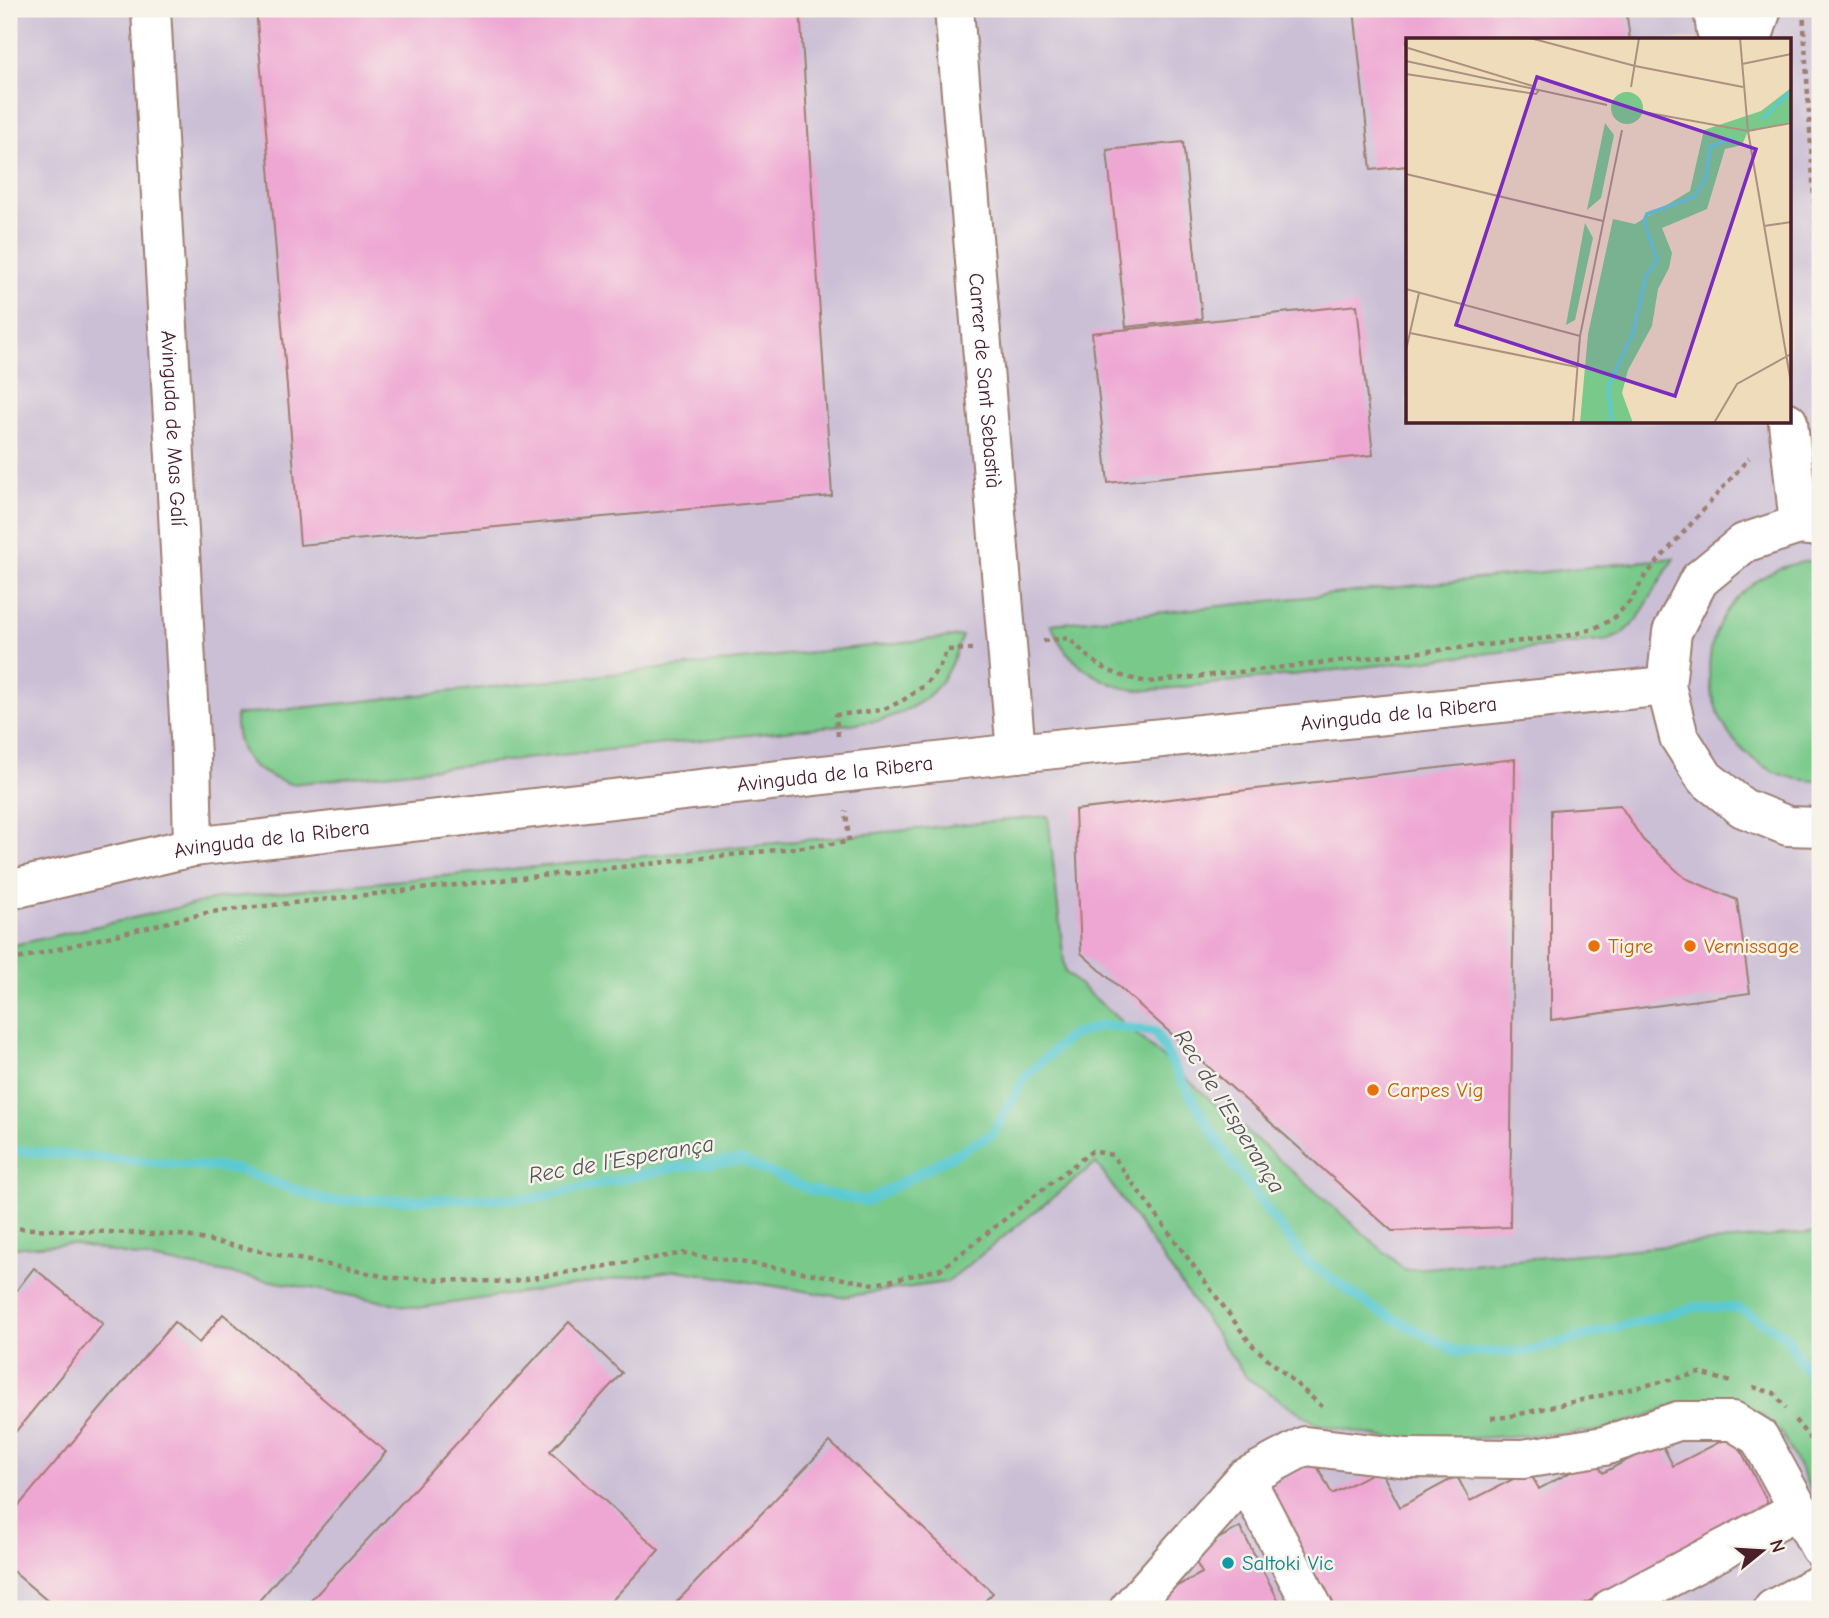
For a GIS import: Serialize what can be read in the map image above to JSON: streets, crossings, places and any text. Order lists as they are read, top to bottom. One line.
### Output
{"streets":{"street":["Carrer de Sant Sebastià","Avinguda de Mas Galí","Avinguda de la Ribera"]},"crossings":[["Carrer de Sant Sebastià","Avinguda de la Ribera"],["Avinguda de Mas Galí","Avinguda de la Ribera"]],"water":["Rec de l'Esperança"],"places":["Tigre","Vernissage","Carpes Vig","Saltoki Vic"],"north":"right"}
